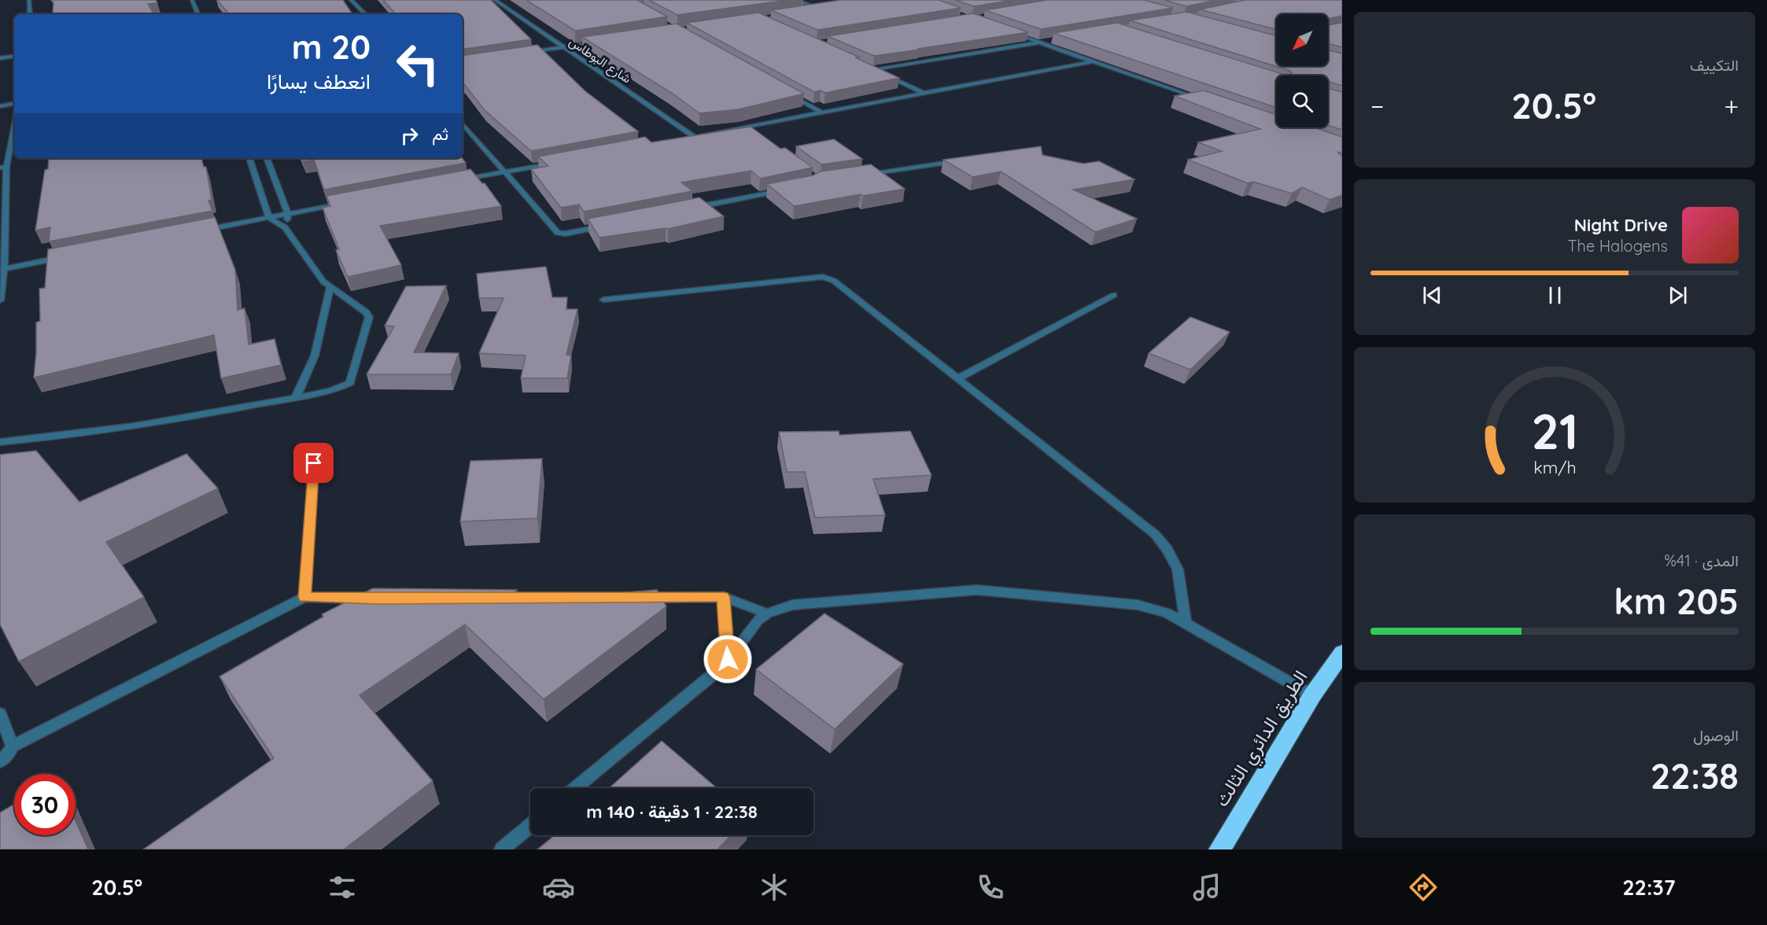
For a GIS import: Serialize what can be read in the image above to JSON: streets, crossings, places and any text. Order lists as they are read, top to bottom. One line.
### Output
{"streets":{"highway":["الطريق الدائري الثالث"],"street":["شارع البوطاس"]},"north":"bottom left","page":{"tile":["التكييف",["المدى · 41%","205 km"],["الوصول","22:38"]],"turn":["20 m","انعطف يسارًا"],"heat":["−","20.5°","+"],"then":"ثم","song":["Night Drive","The Halogens"],"limit":"30","trip":"22:38 · 1 دقيقة · 140 m","tabs":["22:37","20.5°"],"gauge":["21","km/h"]}}
